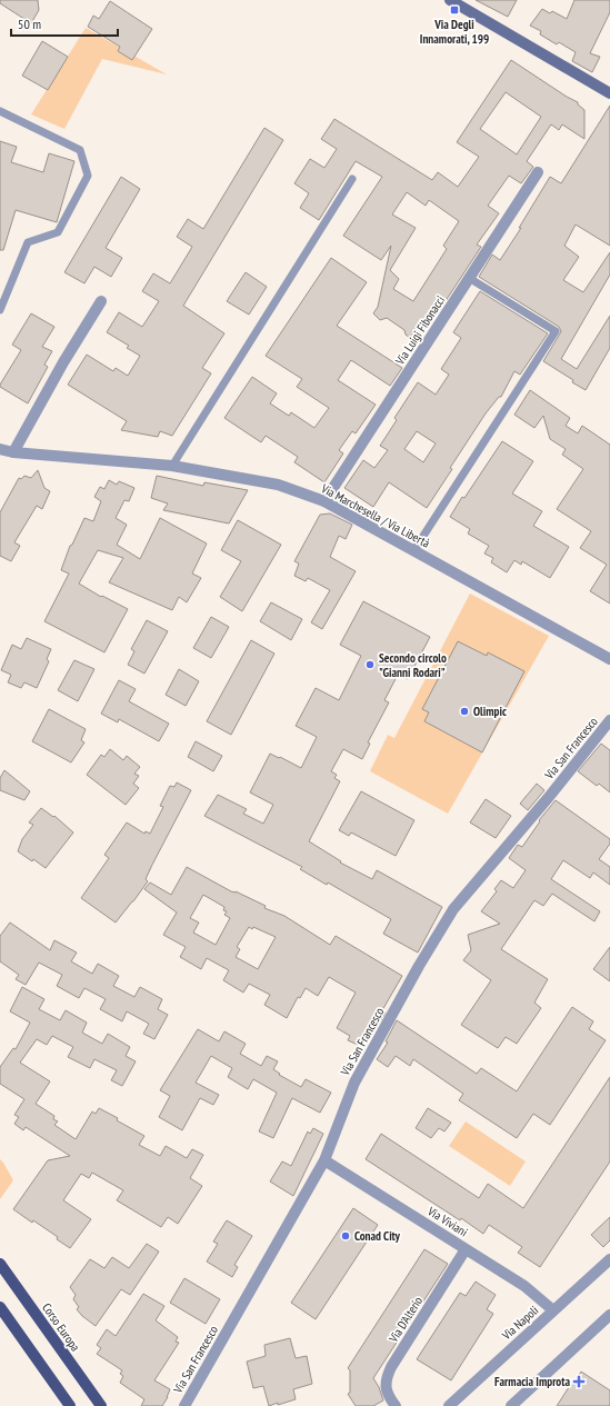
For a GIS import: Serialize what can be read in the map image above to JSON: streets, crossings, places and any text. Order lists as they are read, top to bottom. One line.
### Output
{"streets":{"main road":["Corso Europa"],"street":["Via Luigi Fibonacci","Via Marchesella / Via Libertà","Via San Francesco","Via Viviani","Via D'Alterio","Via Napoli"]},"crossings":[["Via Luigi Fibonacci","Via Marchesella / Via Libertà"],["Via San Francesco","Via Viviani"],["Via Viviani","Via D'Alterio"],["Via Viviani","Via Napoli"]],"places":{"transit":["Via Degli Innamorati, 199"],"other":["Secondo circolo \"Gianni Rodari\"","Olimpic","Conad City"],"health":["Farmacia Improta"]},"scale_bar":"50 m"}
